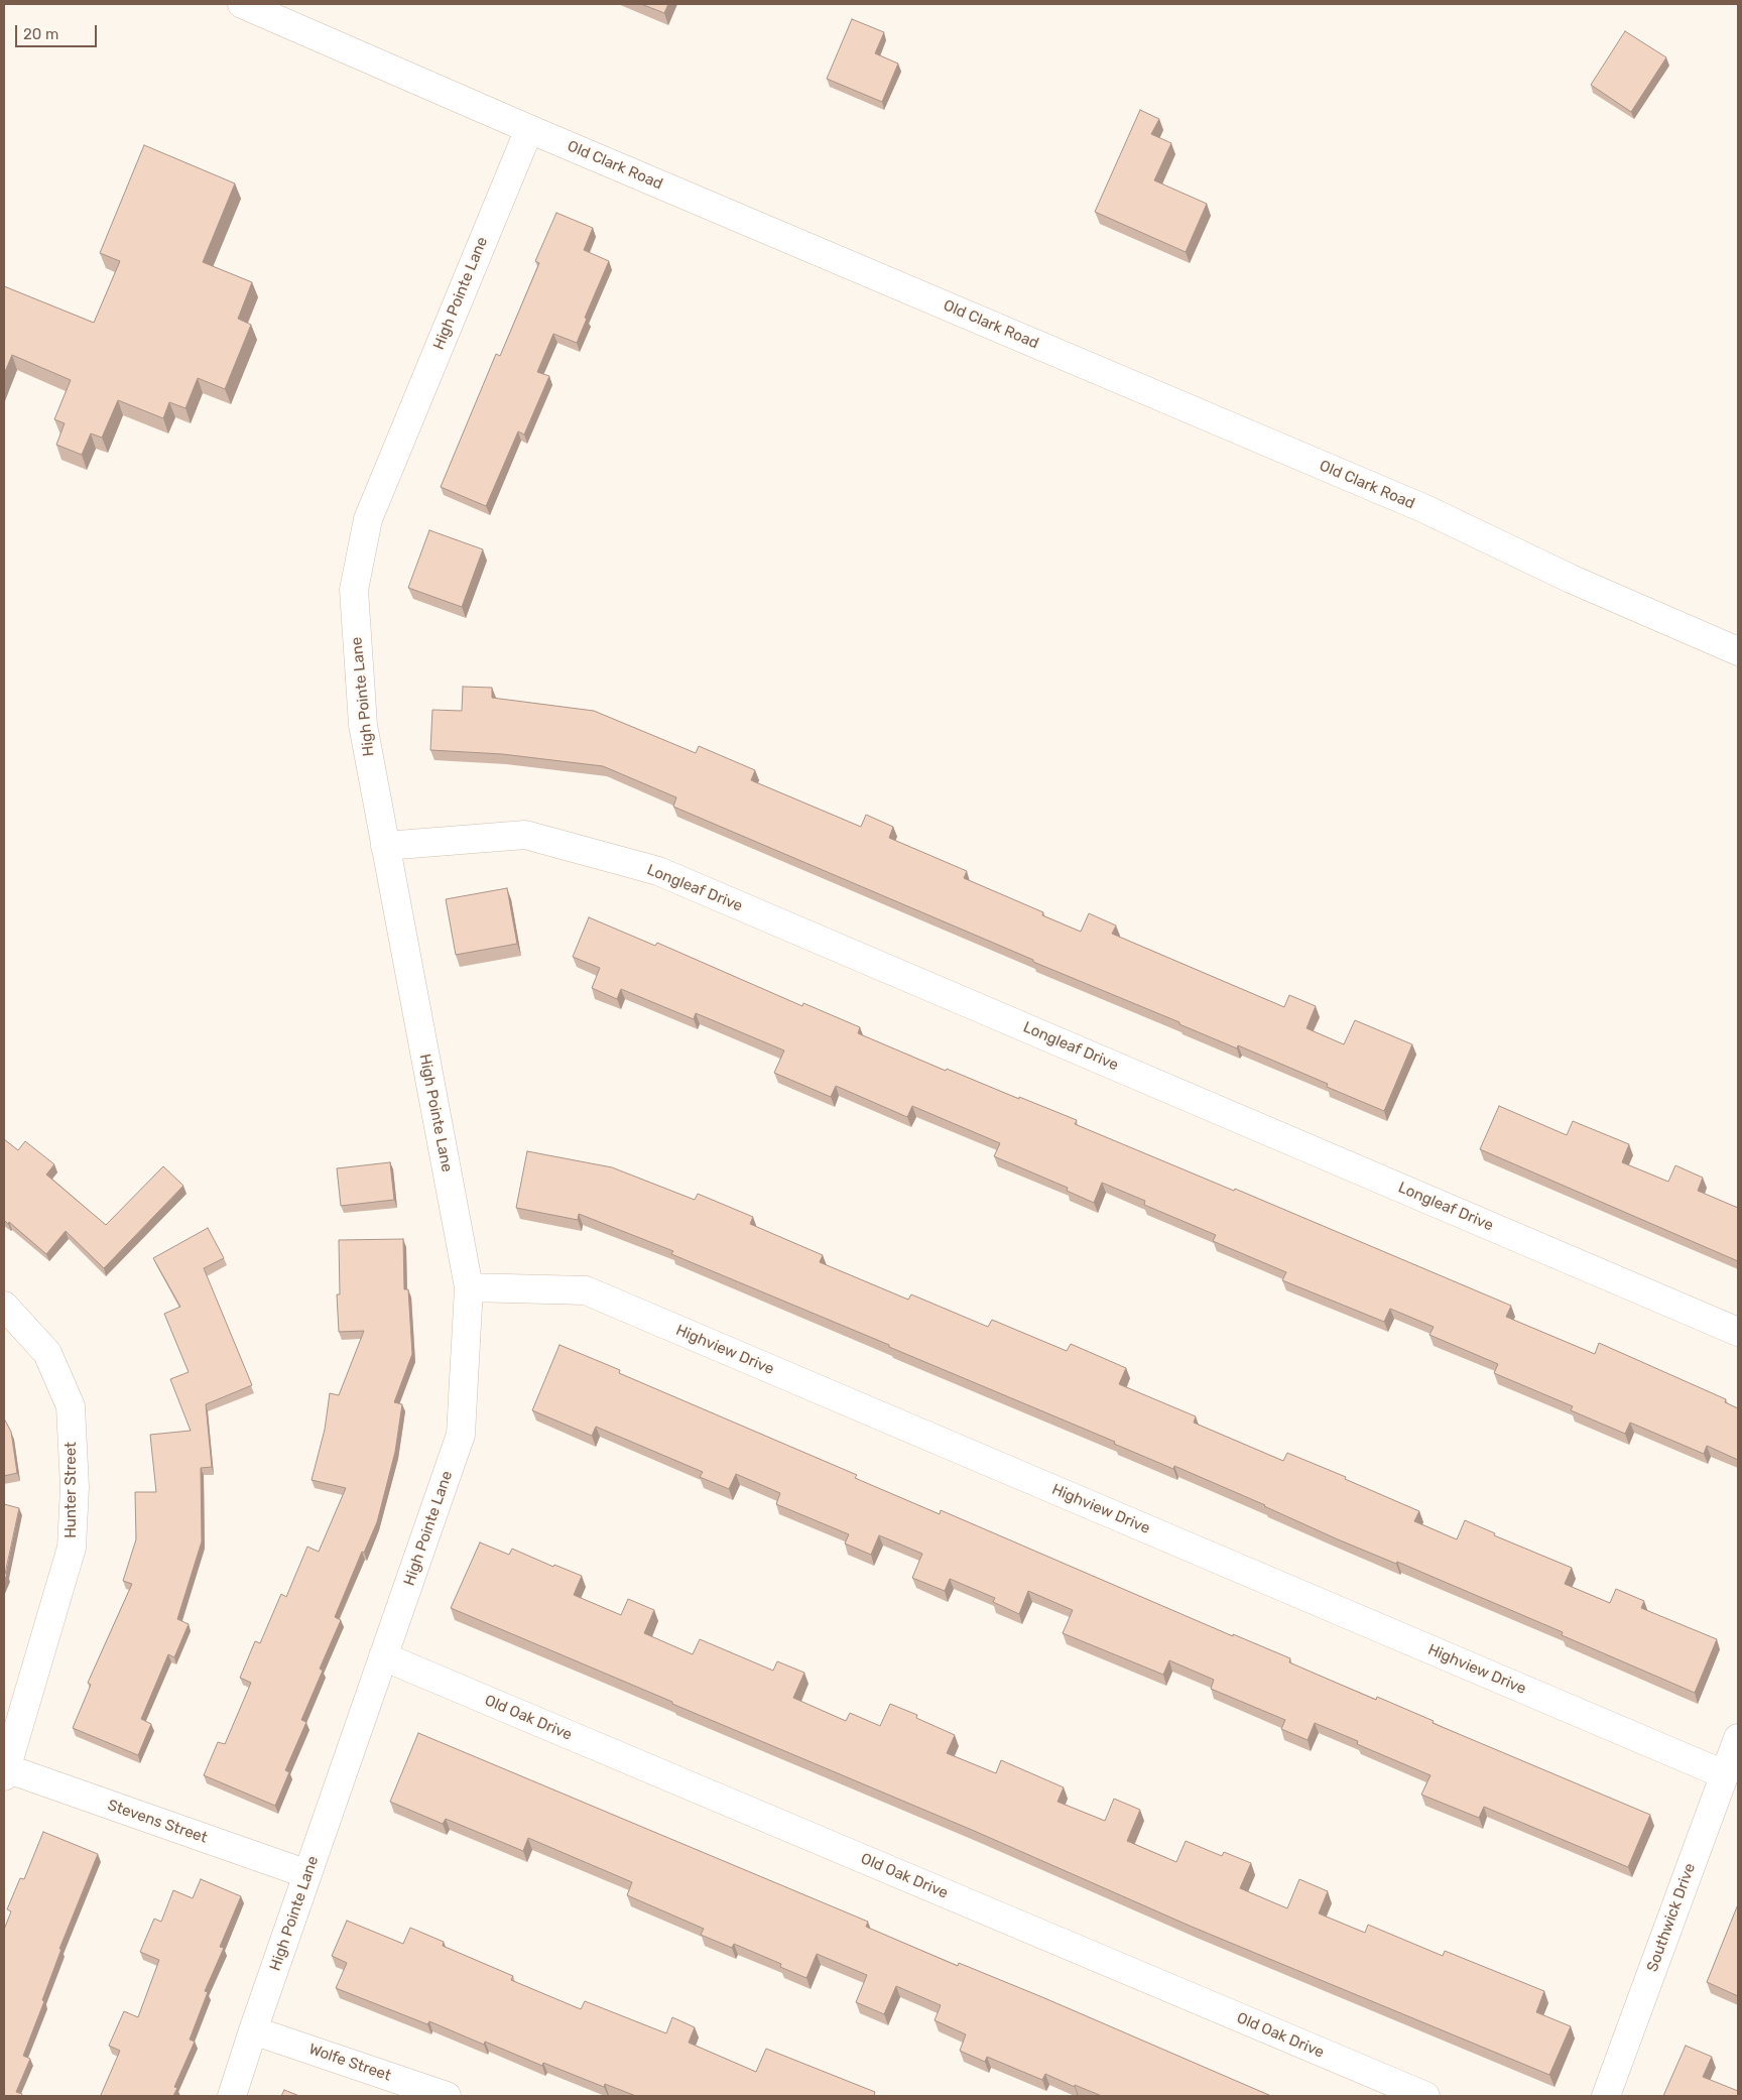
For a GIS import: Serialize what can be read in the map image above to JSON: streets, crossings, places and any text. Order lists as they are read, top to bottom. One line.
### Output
{"streets":{"street":["Old Clark Road","High Pointe Lane","Longleaf Drive","Highview Drive","Hunter Street","Old Oak Drive","Stevens Street","Southwick Drive","Wolfe Street"]},"crossings":[["Old Clark Road","High Pointe Lane"],["High Pointe Lane","Longleaf Drive"],["High Pointe Lane","Highview Drive"],["High Pointe Lane","Old Oak Drive"],["High Pointe Lane","Stevens Street"],["High Pointe Lane","Wolfe Street"],["Highview Drive","Southwick Drive"],["Hunter Street","Stevens Street"]],"scale_bar":"20 m"}
